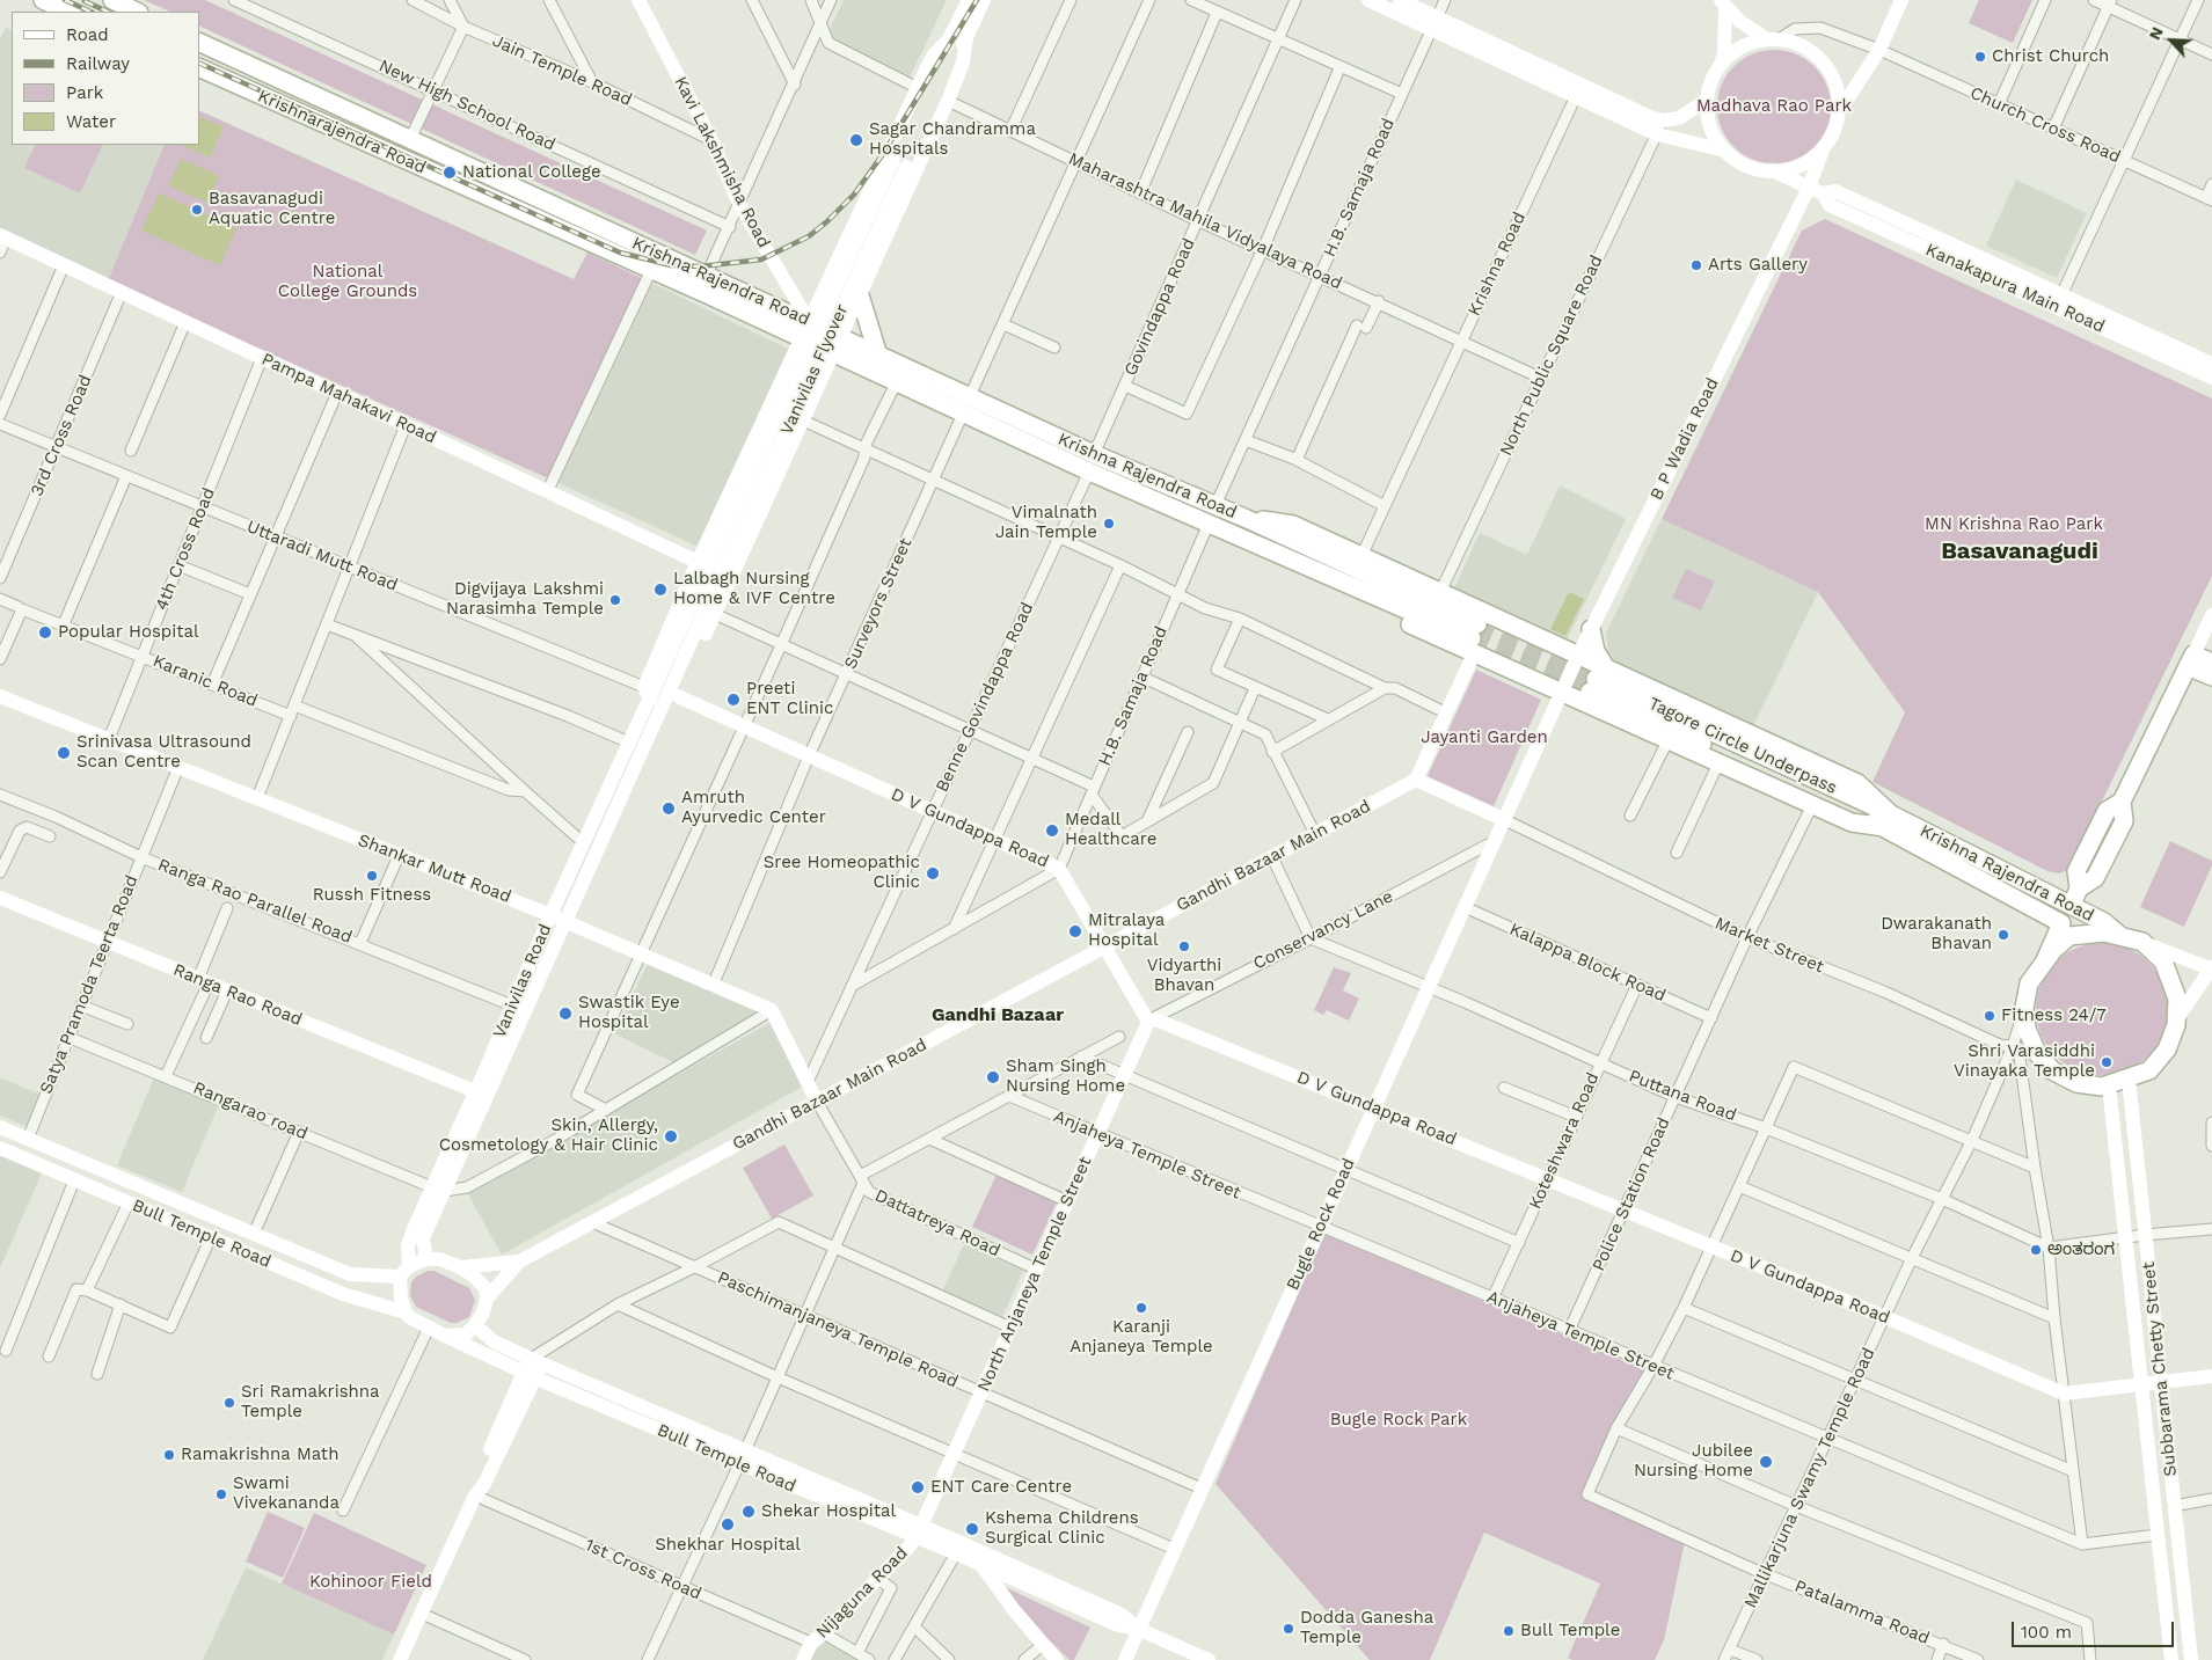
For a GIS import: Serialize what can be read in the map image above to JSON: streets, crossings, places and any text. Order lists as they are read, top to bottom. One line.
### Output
{"streets":{"main road":["Krishnarajendra Road","Kavi Lakshmisha Road","Krishna Rajendra Road","Kanakapura Main Road","Vanivilas Flyover","Pampa Mahakavi Road","B P Wadia Road","Tagore Circle Underpass","D V Gundappa Road","Gandhi Bazaar Main Road","Shankar Mutt Road","Vanivilas Road","Ranga Rao Road","Bugle Rock Road","Bull Temple Road","North Anjaneya Temple Street","Subbarama Chetty Street","Nijaguna Road"],"street":["Jain Temple Road","New High School Road","Church Cross Road","H.B. Samaja Road","Maharashtra Mahila Vidyalaya Road","Krishna Road","Govindappa Road","North Public Square Road","3rd Cross Road","4th Cross Road","Uttaradi Mutt Road","Surveyors Street","Karanic Road","Benne Govindappa Road","Ranga Rao Parallel Road","Conservancy Lane","Market Street","Kalappa Block Road","Satya Pramoda Teerta Road","Puttana Road","Rangarao road","Koteshwara Road","Anjaheya Temple Street","Police Station Road","Dattatreya Road","Paschimanjaneya Temple Road","Mallikarjuna Swamy Temple Road","1st Cross Road","Patalamma Road"]},"crossings":[["Jain Temple Road","Kavi Lakshmisha Road"],["Church Cross Road","B P Wadia Road"],["Krishnarajendra Road","Krishna Rajendra Road"],["Kavi Lakshmisha Road","Krishna Rajendra Road"],["H.B. Samaja Road","Maharashtra Mahila Vidyalaya Road"],["H.B. Samaja Road","Krishna Rajendra Road"],["H.B. Samaja Road","D V Gundappa Road"],["Maharashtra Mahila Vidyalaya Road","Krishna Road"],["Maharashtra Mahila Vidyalaya Road","Govindappa Road"],["Maharashtra Mahila Vidyalaya Road","North Public Square Road"],["Krishna Rajendra Road","Govindappa Road"],["Krishna Rajendra Road","Surveyors Street"],["Krishna Rajendra Road","Benne Govindappa Road"],["Krishna Rajendra Road","Tagore Circle Underpass"],["Krishna Rajendra Road","Market Street"],["Krishna Rajendra Road","Subbarama Chetty Street"],["Krishna Rajendra Road","Mallikarjuna Swamy Temple Road"],["Kanakapura Main Road","B P Wadia Road"],["Govindappa Road","Benne Govindappa Road"],["Vanivilas Flyover","Uttaradi Mutt Road"],["Vanivilas Flyover","D V Gundappa Road"],["Vanivilas Flyover","Vanivilas Road"],["Pampa Mahakavi Road","3rd Cross Road"],["Pampa Mahakavi Road","4th Cross Road"],["3rd Cross Road","Uttaradi Mutt Road"],["B P Wadia Road","Market Street"],["B P Wadia Road","Bugle Rock Road"],["4th Cross Road","Uttaradi Mutt Road"],["4th Cross Road","Karanic Road"],["4th Cross Road","Shankar Mutt Road"],["Uttaradi Mutt Road","Vanivilas Road"],["Surveyors Street","D V Gundappa Road"],["Surveyors Street","Shankar Mutt Road"],["Karanic Road","Vanivilas Road"],["Benne Govindappa Road","D V Gundappa Road"],["D V Gundappa Road","Gandhi Bazaar Main Road"],["D V Gundappa Road","Conservancy Lane"],["D V Gundappa Road","Vanivilas Road"],["D V Gundappa Road","Koteshwara Road"],["D V Gundappa Road","Police Station Road"],["D V Gundappa Road","Bugle Rock Road"],["D V Gundappa Road","North Anjaneya Temple Street"],["D V Gundappa Road","Subbarama Chetty Street"],["D V Gundappa Road","Mallikarjuna Swamy Temple Road"],["Gandhi Bazaar Main Road","Dattatreya Road"],["Gandhi Bazaar Main Road","Paschimanjaneya Temple Road"],["Shankar Mutt Road","Vanivilas Road"],["Shankar Mutt Road","Satya Pramoda Teerta Road"],["Ranga Rao Parallel Road","Vanivilas Road"],["Ranga Rao Parallel Road","Satya Pramoda Teerta Road"],["Conservancy Lane","Puttana Road"],["Conservancy Lane","Bugle Rock Road"],["Conservancy Lane","North Anjaneya Temple Street"],["Market Street","Police Station Road"],["Market Street","Bugle Rock Road"],["Market Street","Subbarama Chetty Street"],["Market Street","Mallikarjuna Swamy Temple Road"],["Kalappa Block Road","Koteshwara Road"],["Kalappa Block Road","Police Station Road"],["Kalappa Block Road","Bugle Rock Road"],["Vanivilas Road","Ranga Rao Road"],["Vanivilas Road","Rangarao road"],["Vanivilas Road","Bull Temple Road"],["Satya Pramoda Teerta Road","Ranga Rao Road"],["Satya Pramoda Teerta Road","Rangarao road"],["Satya Pramoda Teerta Road","Bull Temple Road"],["Puttana Road","Koteshwara Road"],["Puttana Road","Police Station Road"],["Puttana Road","Bugle Rock Road"],["Puttana Road","Mallikarjuna Swamy Temple Road"],["Koteshwara Road","Anjaheya Temple Street"],["Anjaheya Temple Street","Police Station Road"],["Anjaheya Temple Street","Bugle Rock Road"],["Anjaheya Temple Street","North Anjaneya Temple Street"],["Anjaheya Temple Street","Mallikarjuna Swamy Temple Road"],["Dattatreya Road","North Anjaneya Temple Street"],["Bugle Rock Road","Bull Temple Road"],["Bugle Rock Road","Paschimanjaneya Temple Road"],["Bull Temple Road","North Anjaneya Temple Street"],["Bull Temple Road","Nijaguna Road"],["North Anjaneya Temple Street","Paschimanjaneya Temple Road"],["North Anjaneya Temple Street","Nijaguna Road"],["Subbarama Chetty Street","Mallikarjuna Swamy Temple Road"],["Mallikarjuna Swamy Temple Road","Patalamma Road"],["1st Cross Road","Nijaguna Road"]],"districts":["Basavanagudi","Gandhi Bazaar"],"parks":["Madhava Rao Park","National College Grounds","MN Krishna Rao Park","Jayanti Garden","Bugle Rock Park","Kohinoor Field"],"places":["Christ Church","Sagar Chandramma Hospitals","National College","Basavanagudi Aquatic Centre","Arts Gallery","Vimalnath Jain Temple","Lalbagh Nursing Home & IVF Centre","Digvijaya Lakshmi Narasimha Temple","Popular Hospital","Preeti ENT Clinic","Srinivasa Ultrasound Scan Centre","Amruth Ayurvedic Center","Medall Healthcare","Sree Homeopathic Clinic","Russh Fitness","Mitralaya Hospital","Dwarakanath Bhavan","Vidyarthi Bhavan","Swastik Eye Hospital","Fitness 24/7","Shri Varasiddhi Vinayaka Temple","Sham Singh Nursing Home","Skin, Allergy, Cosmetology & Hair Clinic","ಅಂತರಂಗ","Karanji Anjaneya Temple","Sri Ramakrishna Temple","Ramakrishna Math","Jubilee Nursing Home","ENT Care Centre","Swami Vivekananda","Shekar Hospital","Shekhar Hospital","Kshema Childrens Surgical Clinic","Dodda Ganesha Temple","Bull Temple"],"legend":["Road","Railway","Park","Water"],"scale_bar":"100 m","north":"top left"}
